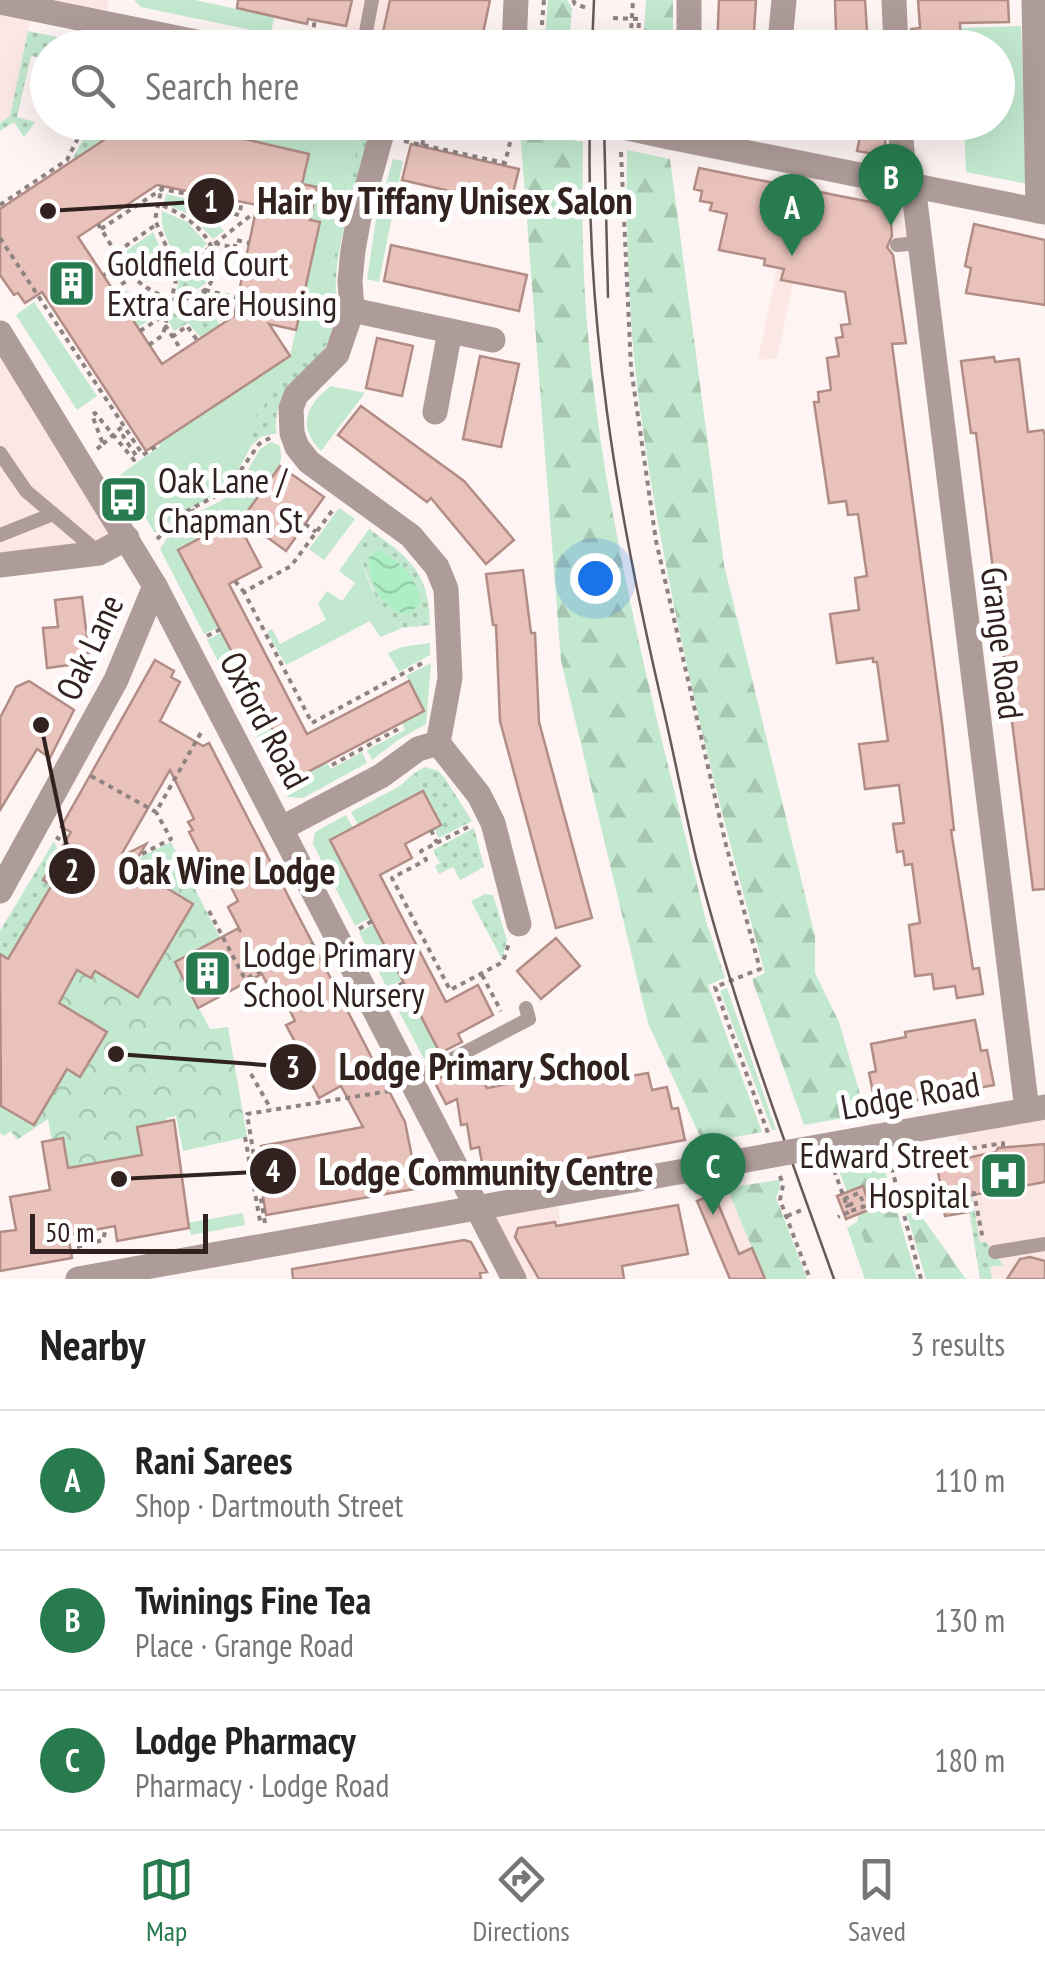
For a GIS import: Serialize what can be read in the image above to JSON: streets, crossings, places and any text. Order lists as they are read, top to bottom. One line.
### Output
{"streets":{"street":["Grange Road","Oak Lane","Oxford Road","Lodge Road"]},"crossings":[["Grange Road","Lodge Road"],["Oak Lane","Oxford Road"],["Oxford Road","Lodge Road"]],"places":{"other":["Hair by Tiffany Unisex Salon","Oak Wine Lodge","Lodge Primary School","Lodge Community Centre"],"building":["Goldfield Court Extra Care Housing","Lodge Primary School Nursery"],"bus stop":["Oak Lane / Chapman St"],"hospital":["Edward Street Hospital"]},"scale_bar":"50 m","page":{"search":"Search here","pins":["B","A","C"],"scale":"50 m","heading":["Nearby","3 results"],"list":[{"mark":"A","name":"Rani Sarees","note":"Shop · Dartmouth Street","value":"110 m"},{"mark":"B","name":"Twinings Fine Tea","note":"Place · Grange Road","value":"130 m"},{"mark":"C","name":"Lodge Pharmacy","note":"Pharmacy · Lodge Road","value":"180 m"}],"nav":["Map","Directions","Saved"]}}
